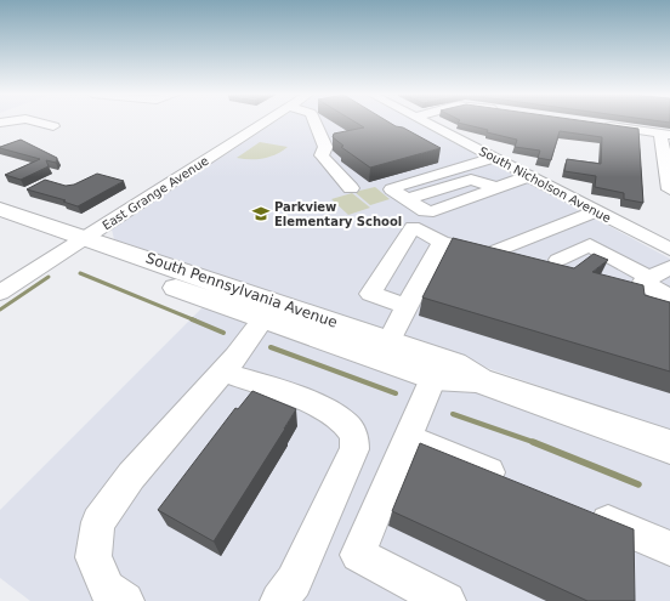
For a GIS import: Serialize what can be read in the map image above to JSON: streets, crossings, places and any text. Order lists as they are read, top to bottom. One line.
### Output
{"streets":{"main road":["South Pennsylvania Avenue"],"street":["South Nicholson Avenue","East Grange Avenue"]},"crossings":[["East Grange Avenue","South Pennsylvania Avenue"]],"places":{"school or university":["Parkview Elementary School"]}}
